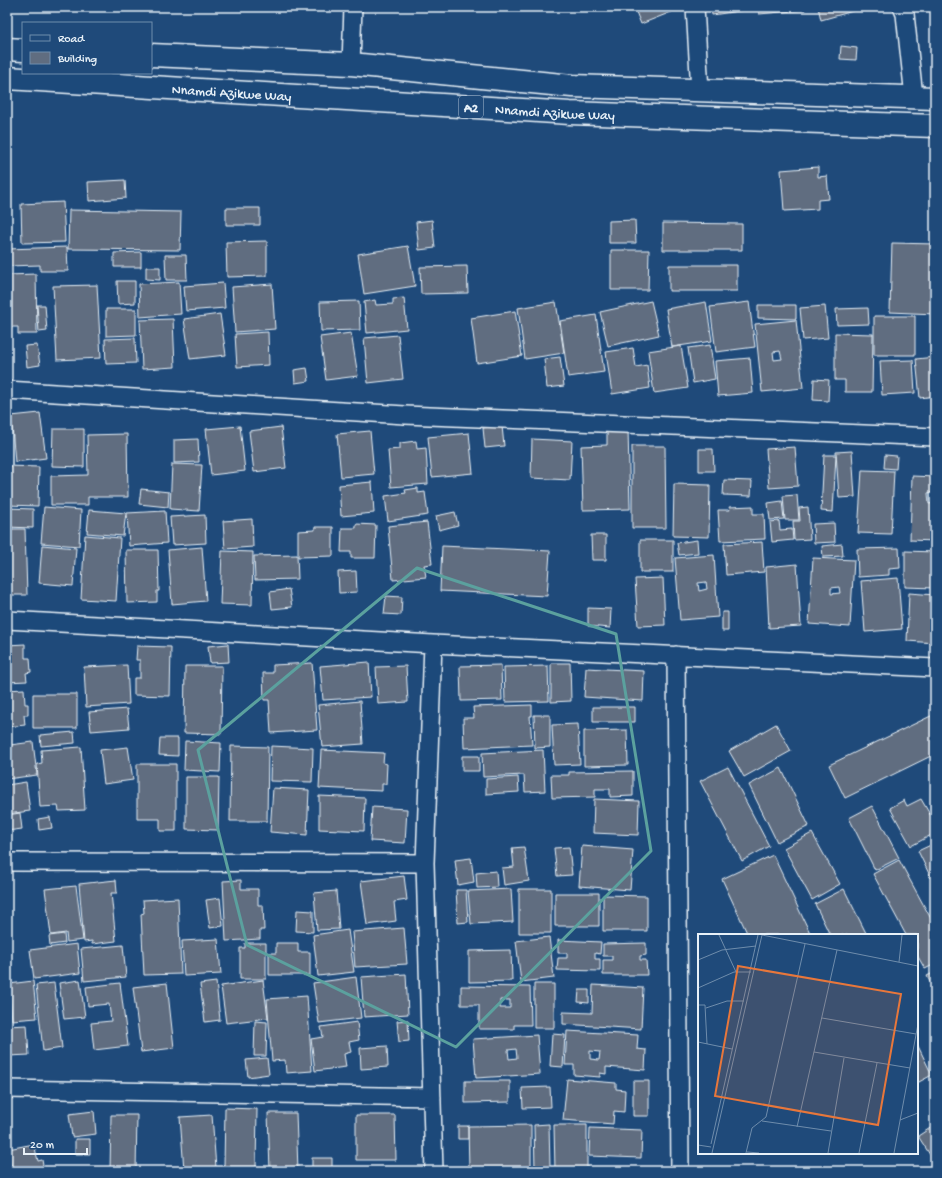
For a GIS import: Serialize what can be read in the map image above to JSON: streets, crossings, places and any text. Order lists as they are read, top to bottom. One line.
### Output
{"streets":{"highway":["Nnamdi Azikwe Way","A2"]},"legend":["Road","Building"],"scale_bar":"20 m"}
